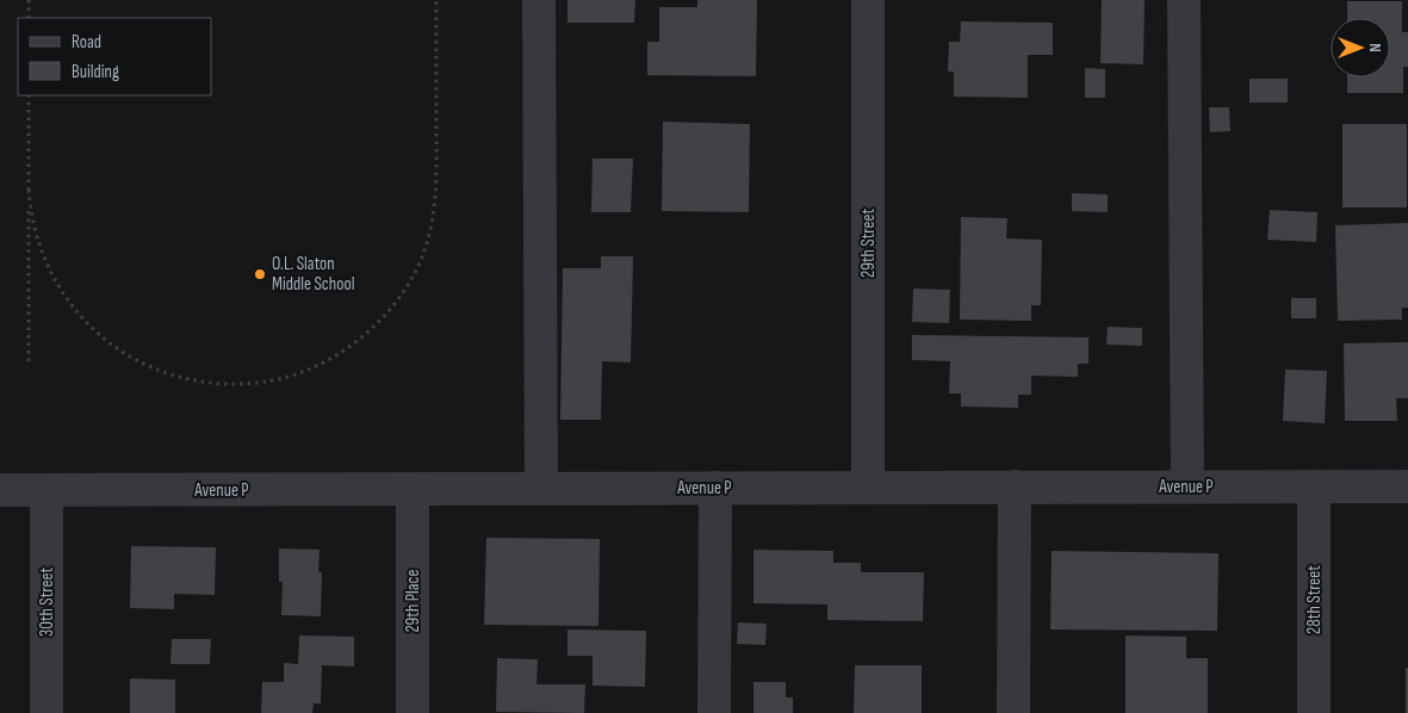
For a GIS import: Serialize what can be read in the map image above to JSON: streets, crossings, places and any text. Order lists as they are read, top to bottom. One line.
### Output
{"streets":{"street":["29th Street","Avenue P","28th Street","29th Place","30th Street"]},"crossings":[["29th Street","Avenue P"],["Avenue P","28th Street"],["Avenue P","29th Place"],["Avenue P","30th Street"]],"places":["O.L. Slaton Middle School"],"legend":["Road","Building"],"north":"right"}
